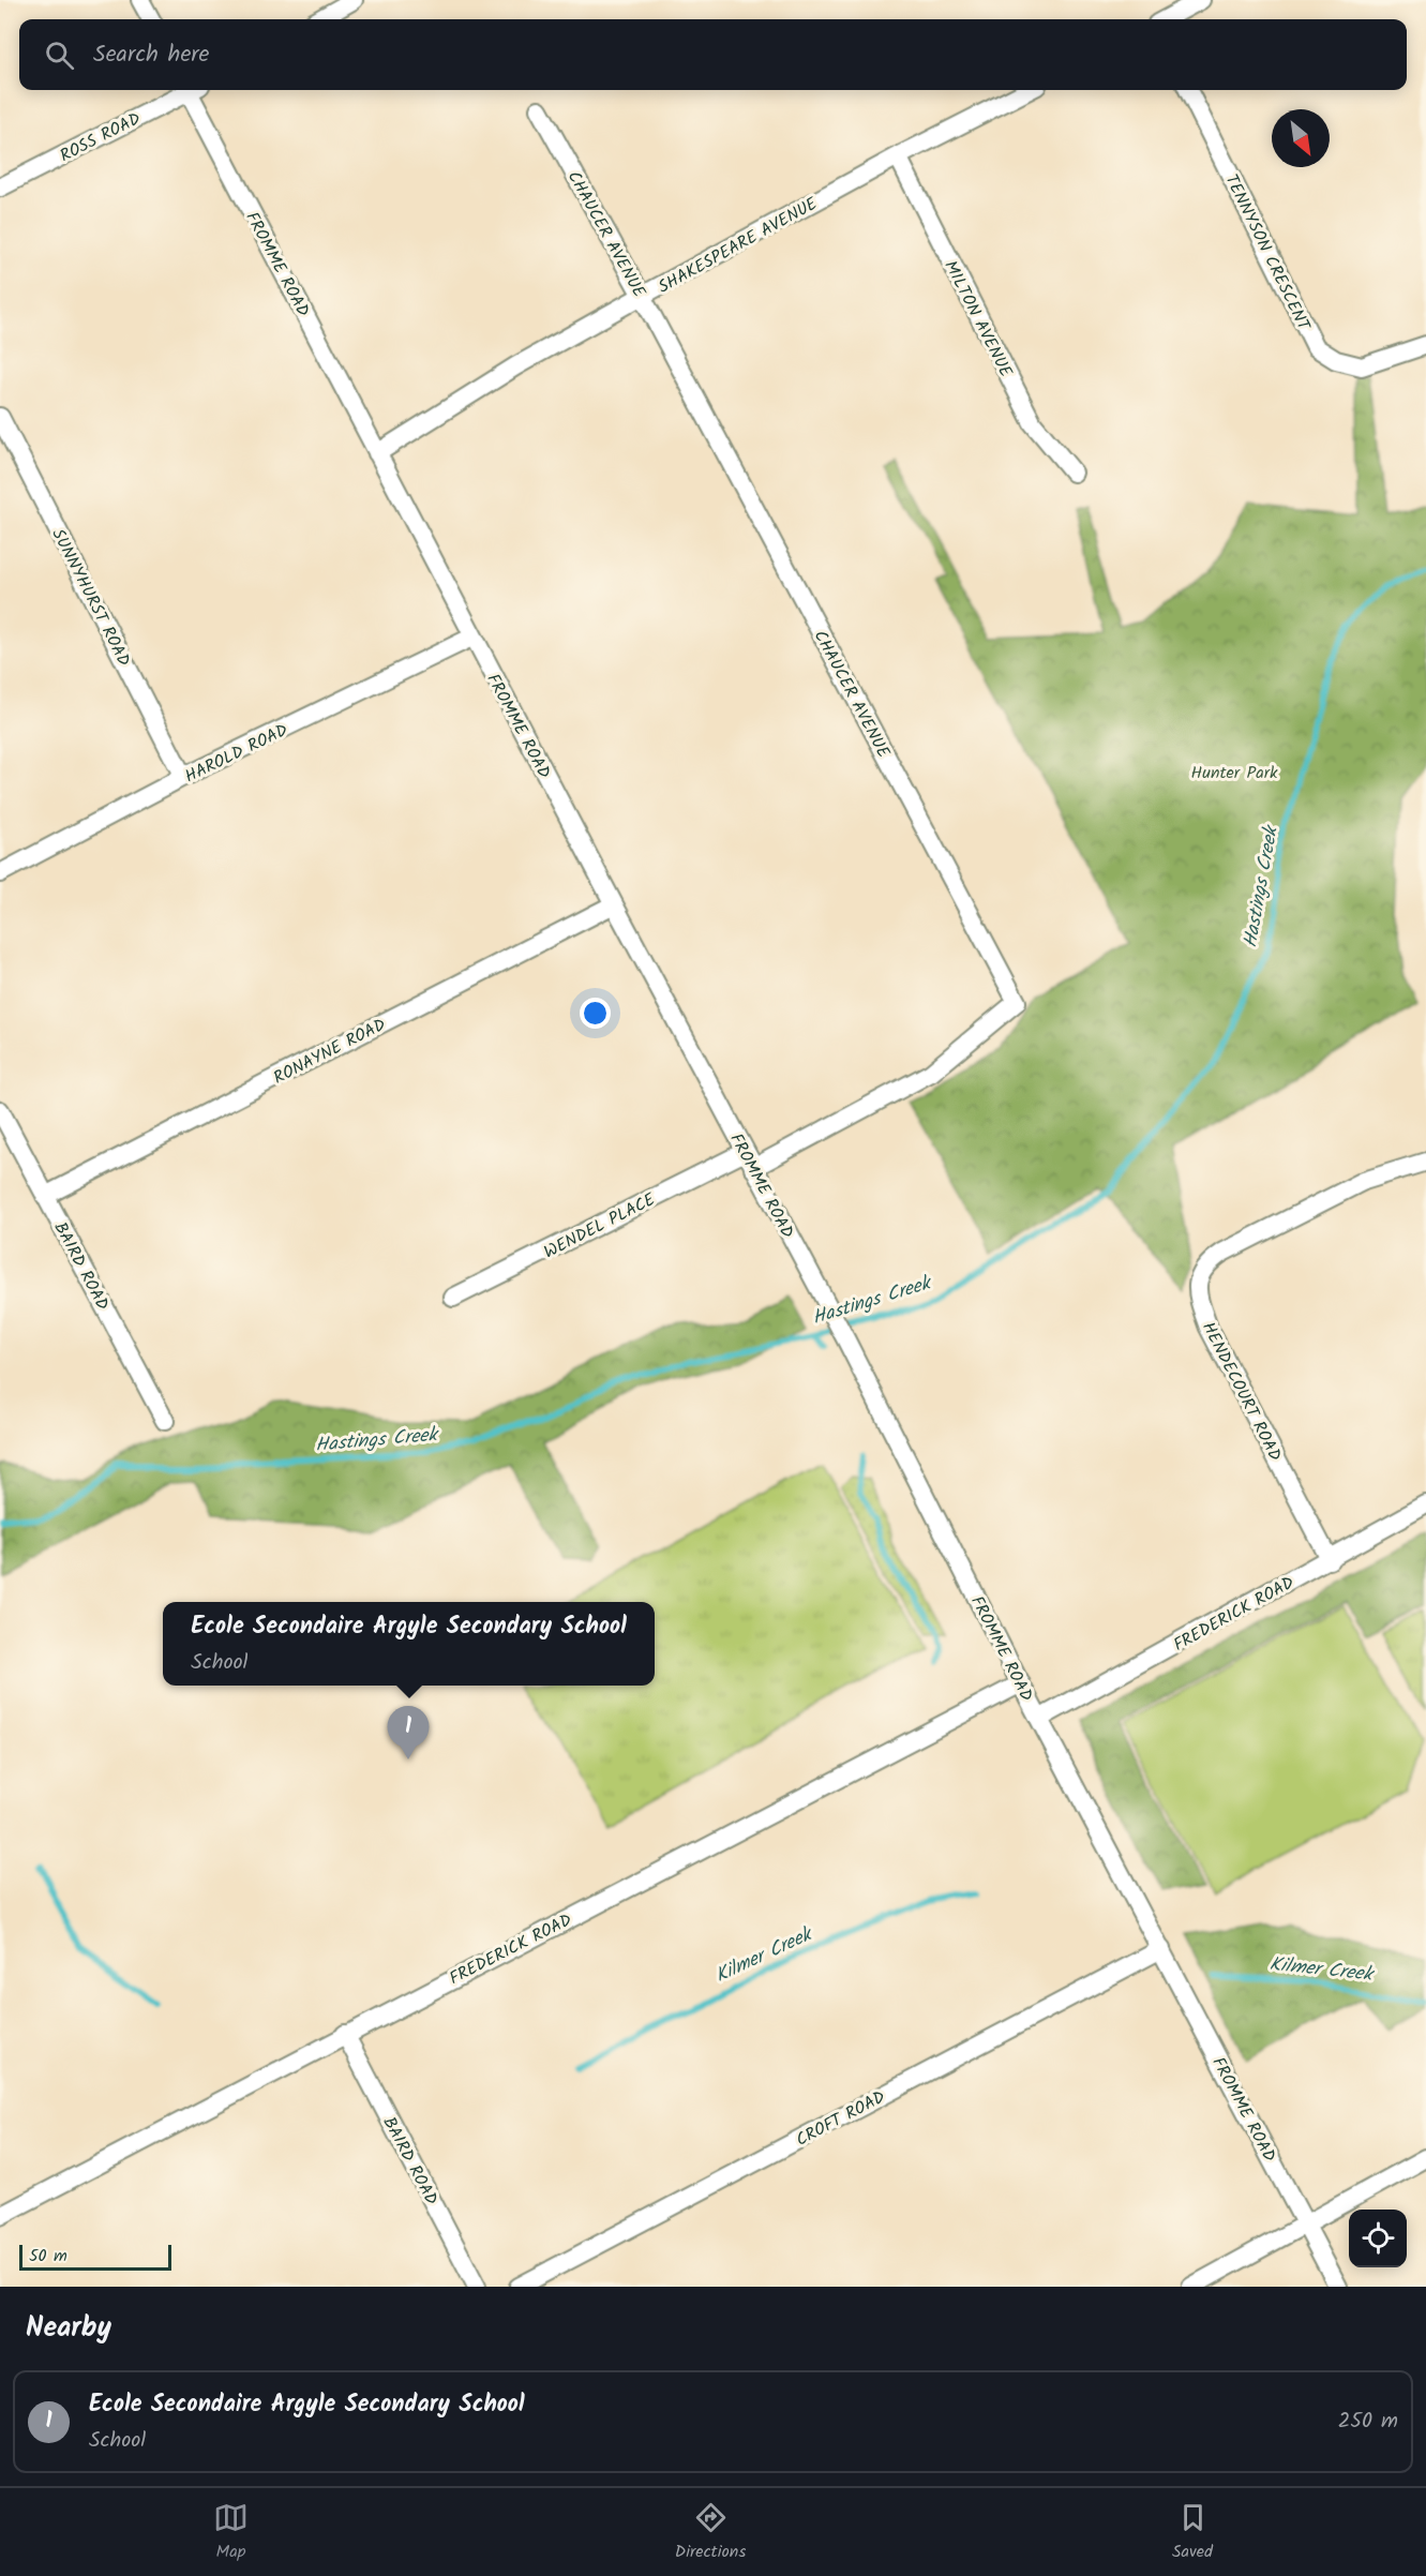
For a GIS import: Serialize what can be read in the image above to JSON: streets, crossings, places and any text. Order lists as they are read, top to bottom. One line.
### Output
{"streets":{"street":["ROSS ROAD","CHAUCER AVENUE","SHAKESPEARE AVENUE","TENNYSON CRESCENT","FROMME ROAD","MILTON AVENUE","SUNNYHURST ROAD","HAROLD ROAD","RONAYNE ROAD","WENDEL PLACE","BAIRD ROAD","HENDECOURT ROAD","FREDERICK ROAD","CROFT ROAD"]},"crossings":[["CHAUCER AVENUE","SHAKESPEARE AVENUE"],["CHAUCER AVENUE","FROMME ROAD"],["SHAKESPEARE AVENUE","FROMME ROAD"],["SHAKESPEARE AVENUE","MILTON AVENUE"],["FROMME ROAD","HAROLD ROAD"],["FROMME ROAD","RONAYNE ROAD"],["FROMME ROAD","WENDEL PLACE"],["FROMME ROAD","FREDERICK ROAD"],["FROMME ROAD","CROFT ROAD"],["SUNNYHURST ROAD","HAROLD ROAD"],["RONAYNE ROAD","BAIRD ROAD"],["BAIRD ROAD","FREDERICK ROAD"],["HENDECOURT ROAD","FREDERICK ROAD"]],"water":["Hastings Creek","Kilmer Creek"],"parks":["Hunter Park"],"scale_bar":"50 m","north":"bottom right","page":{"search":"Search here","popup":["Ecole Secondaire Argyle Secondary School","School"],"pins":"1","scale":"50 m","heading":"Nearby","list":[{"mark":"1","name":"Ecole Secondaire Argyle Secondary School","note":"School","value":"250 m"}],"nav":["Map","Directions","Saved"]}}
